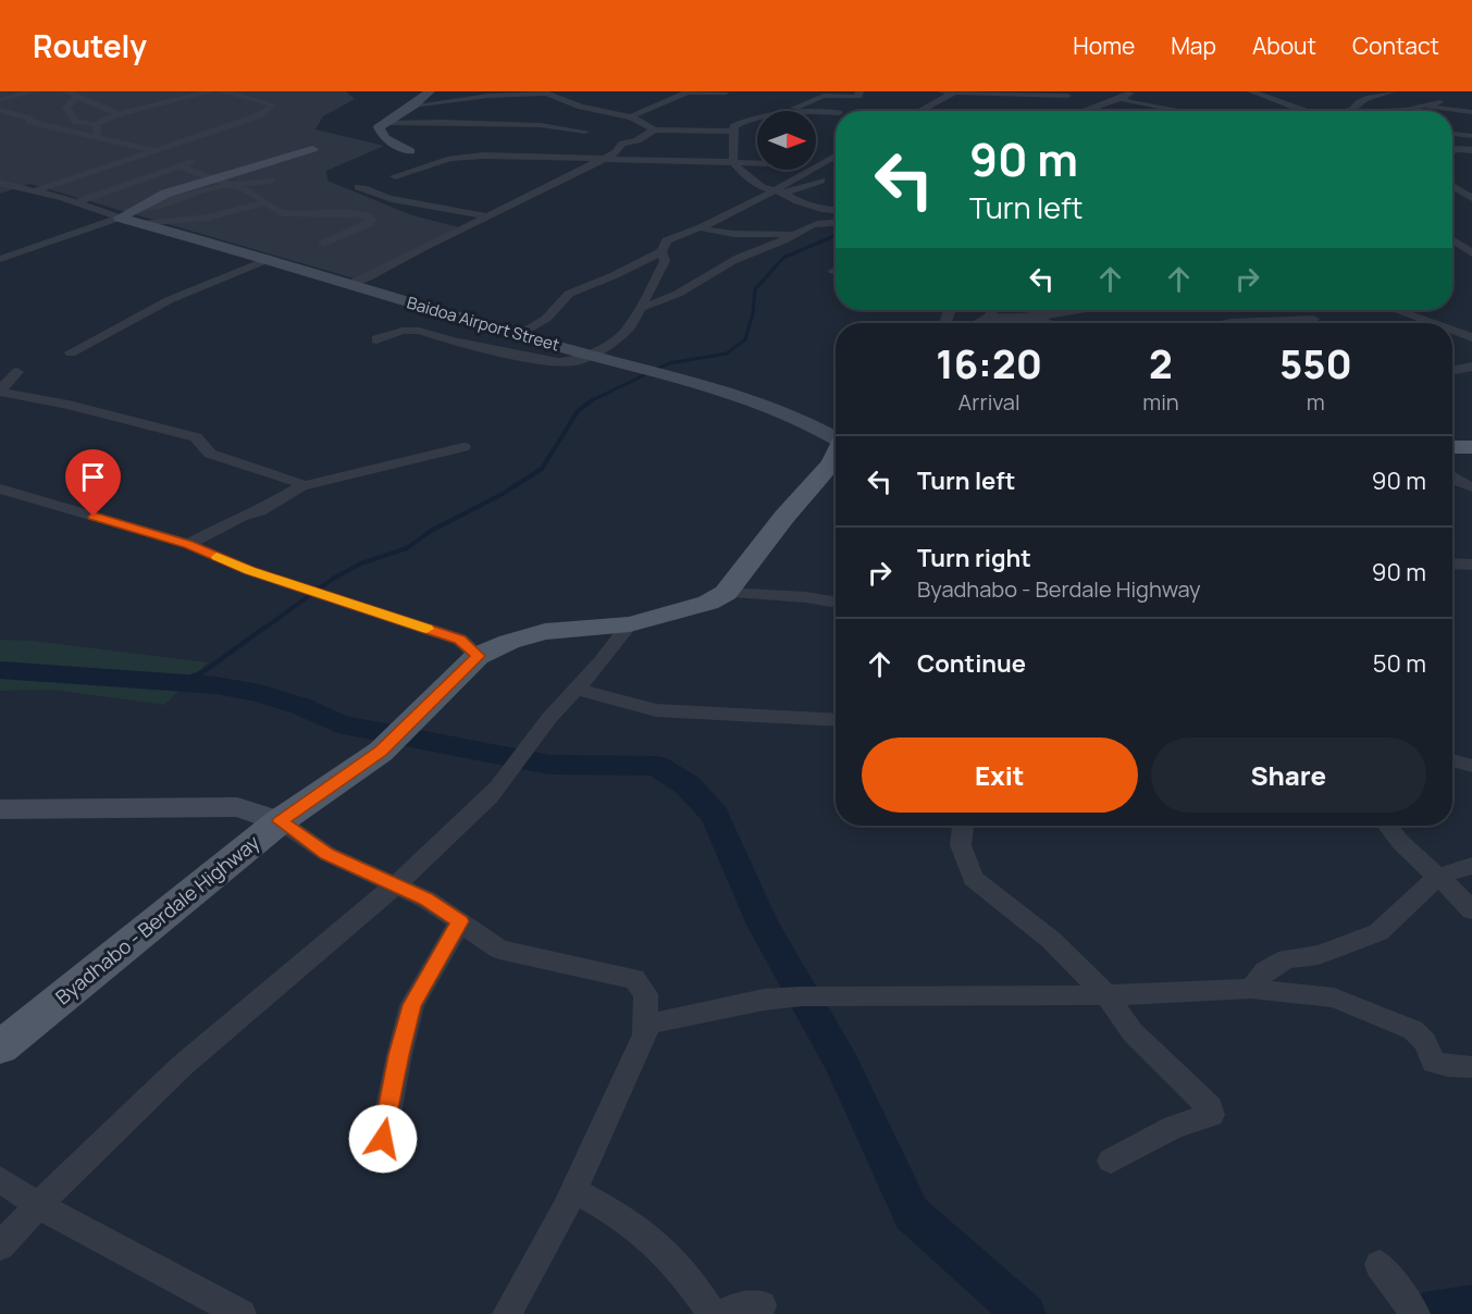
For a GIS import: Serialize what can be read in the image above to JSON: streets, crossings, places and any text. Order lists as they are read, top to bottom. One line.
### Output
{"streets":{"main road":["Byadhabo - Berdale Highway"],"street":["Baidoa Airport Street"]},"north":"right","page":{"header":"Routely","nav":["Home","Map","About","Contact"],"turn":["90 m","Turn left"],"eta":["16:20","Arrival","2","min","550","m"],"list":[{"name":"Turn left","value":"90 m"},{"name":"Turn right","note":"Byadhabo - Berdale Highway","value":"90 m"},{"name":"Continue","value":"50 m"}],"buttons":["Exit","Share"]}}
